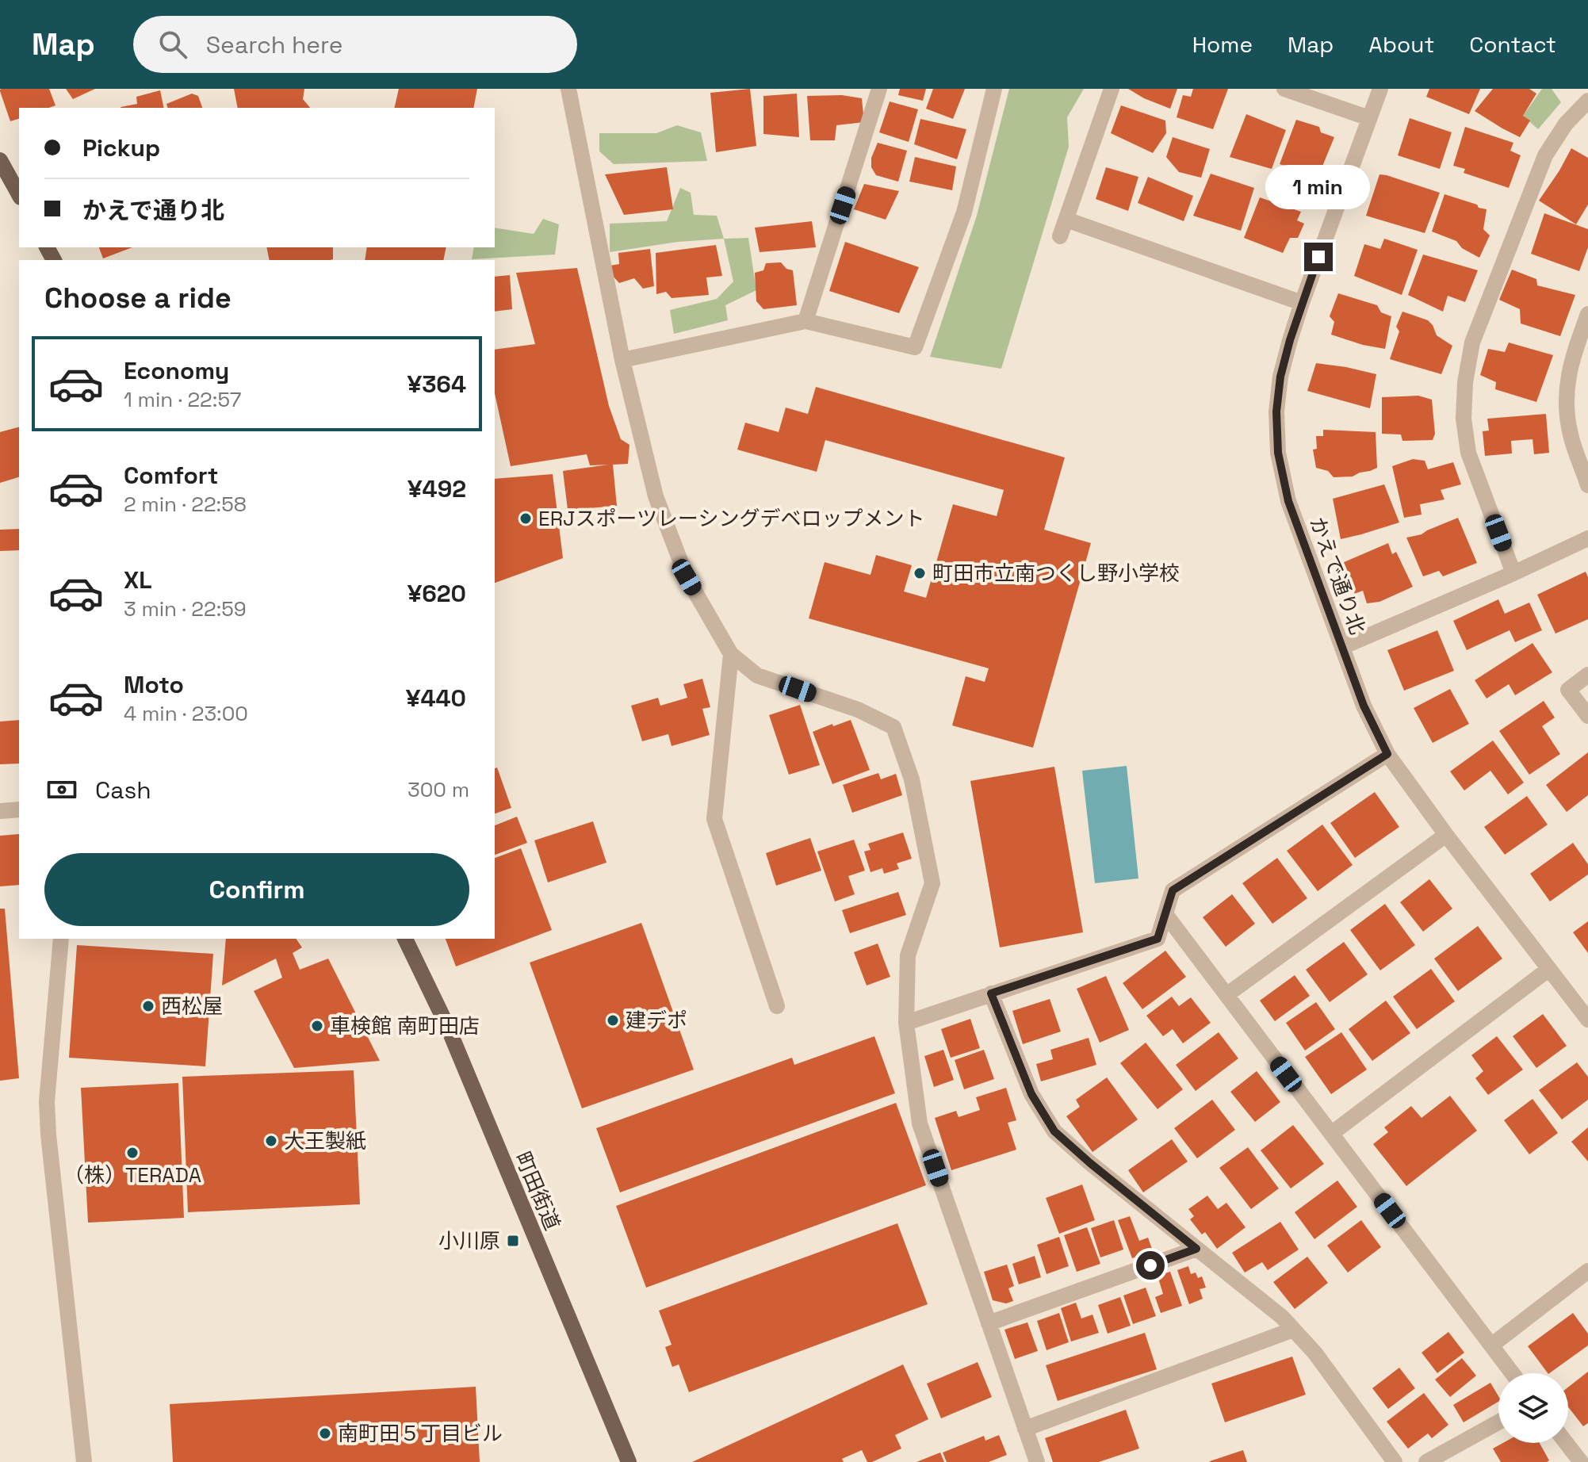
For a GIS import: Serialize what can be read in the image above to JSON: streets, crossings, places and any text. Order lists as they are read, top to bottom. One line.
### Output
{"streets":{"main road":["町田街道"],"street":["かえで通り北"]},"places":{"other":["ERJスポーツレーシングデベロップメント","町田市立南つくし野小学校","西松屋","建デポ","車検館 南町田店","大王製紙","（株）TERADA","南町田５丁目ビル"],"transit":["小川原"]},"page":{"header":"Map","search":"Search here","nav":["Home","Map","About","Contact"],"banner":["Pickup","かえで通り北"],"bubble":"1 min","heading":"Choose a ride","list":[{"name":"Economy","note":"1 min · 22:57","value":"¥364"},{"name":"Comfort","note":"2 min · 22:58","value":"¥492"},{"name":"XL","note":"3 min · 22:59","value":"¥620"},{"name":"Moto","note":"4 min · 23:00","value":"¥440"}],"pay":["Cash","300 m"],"buttons":"Confirm"}}
